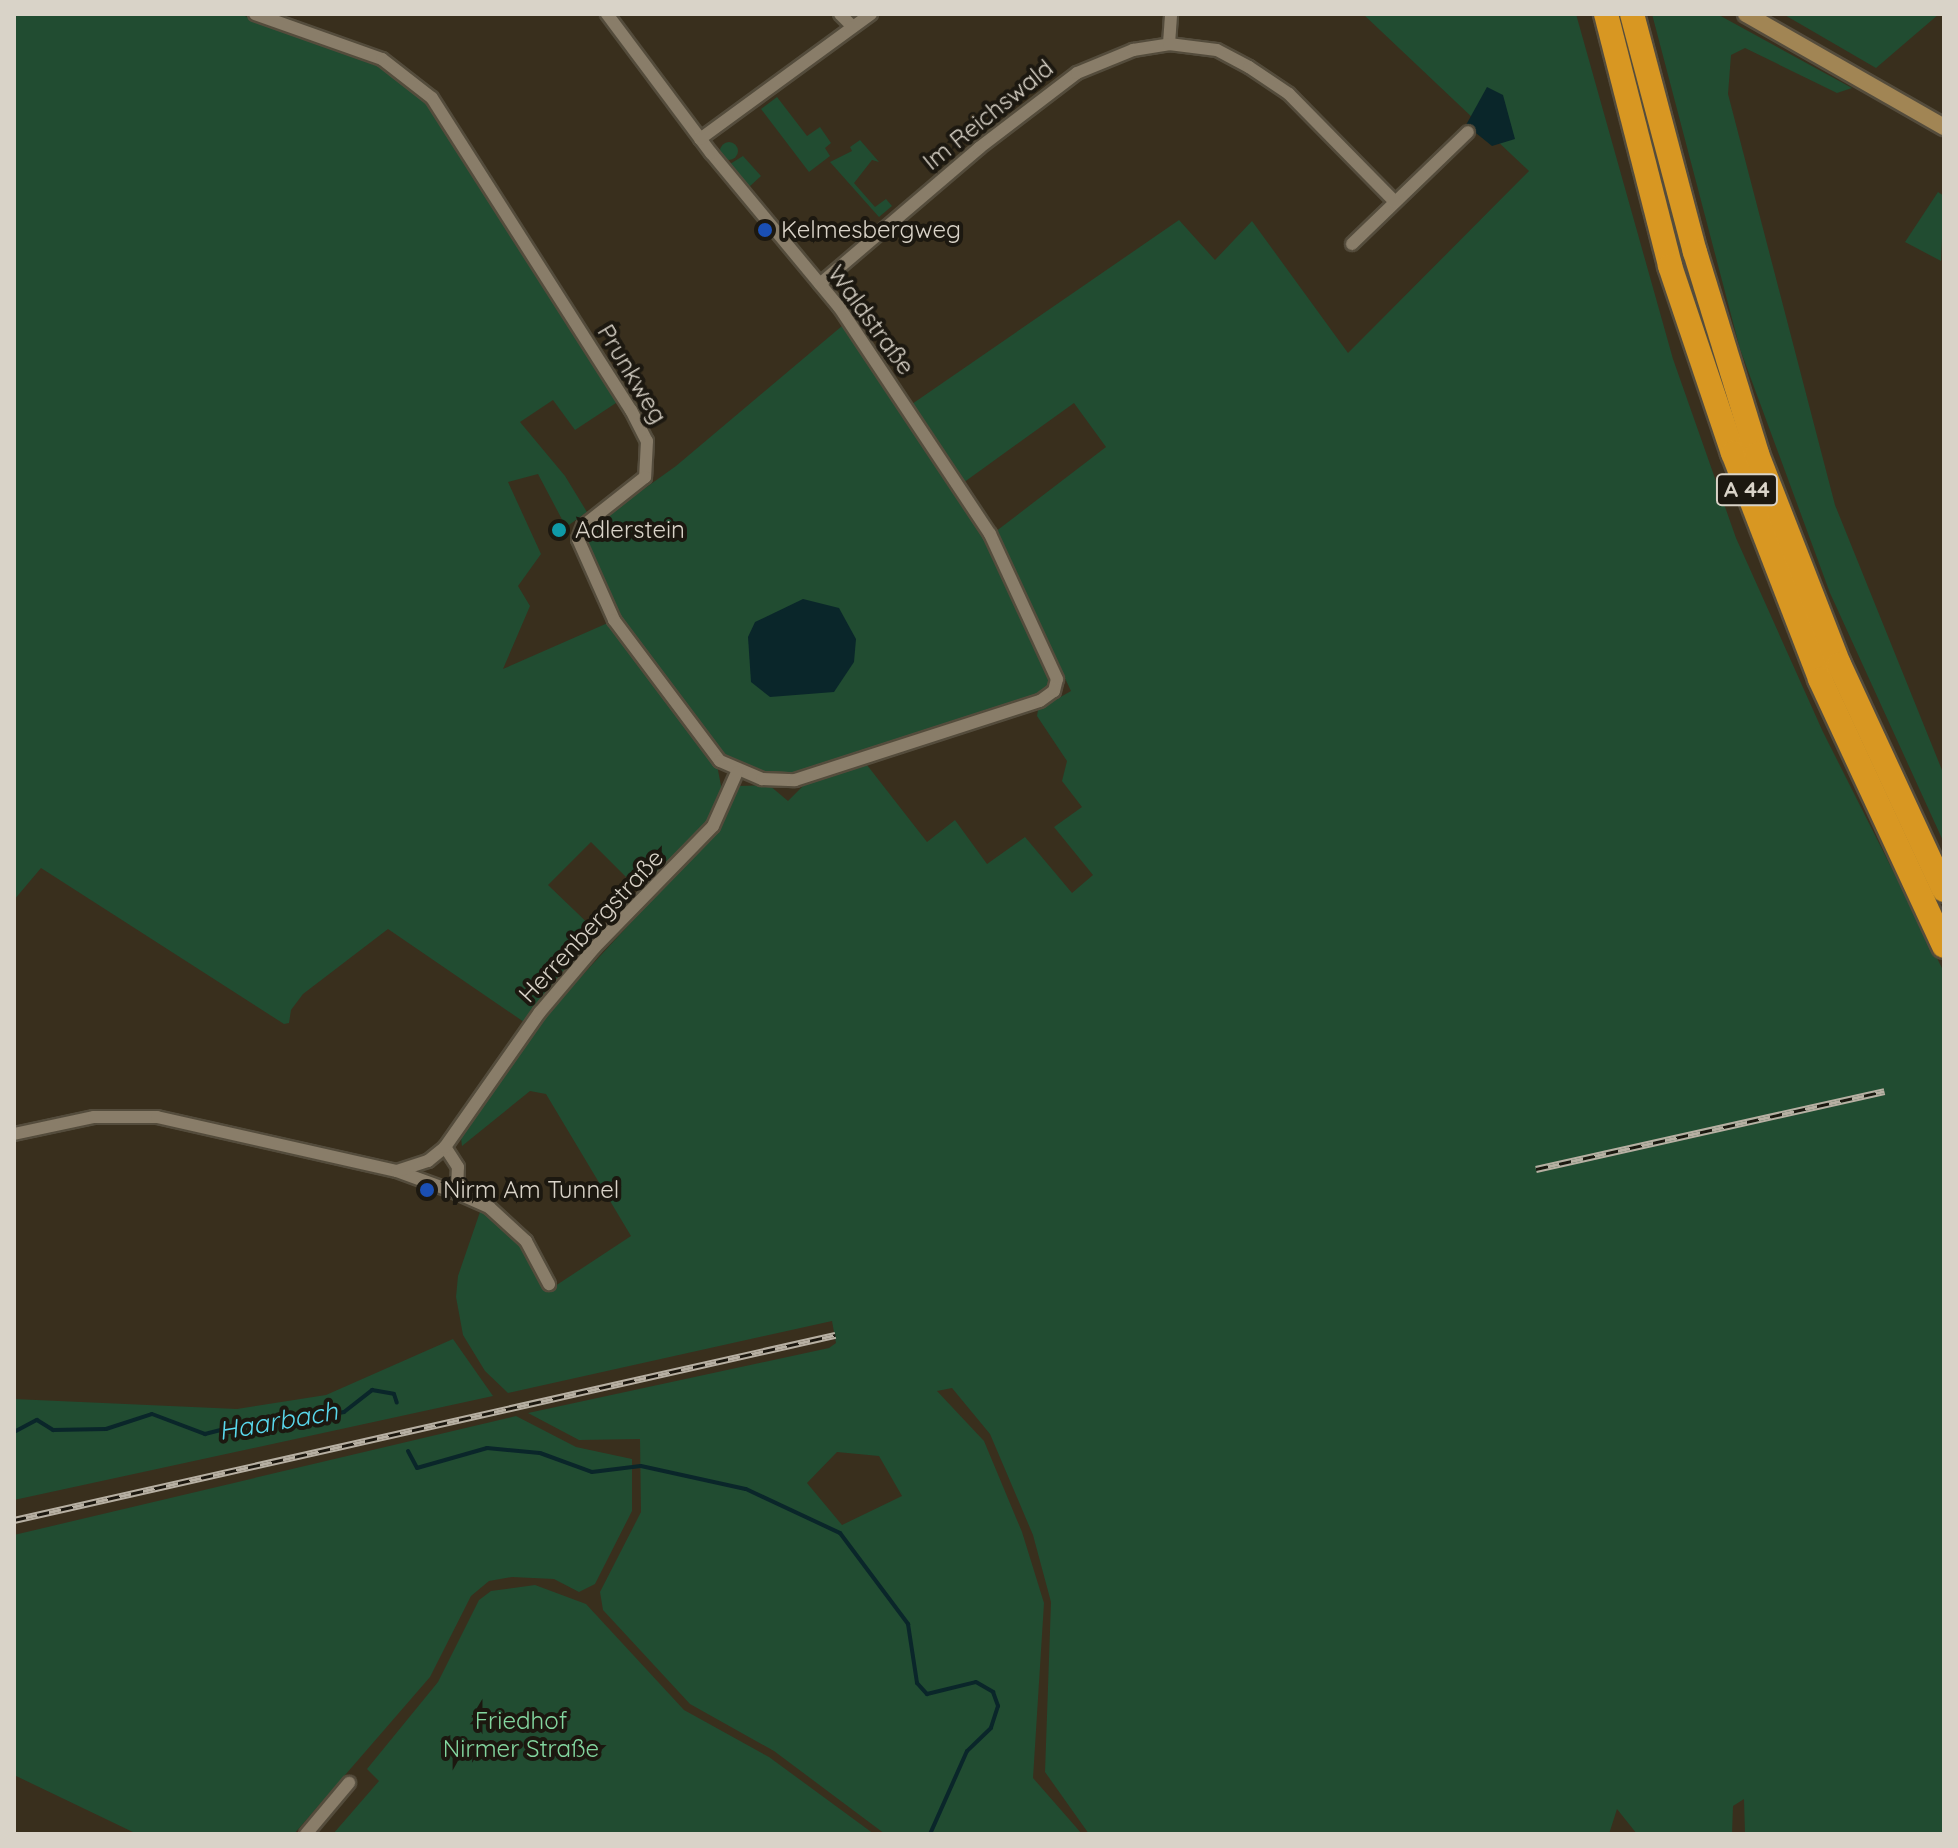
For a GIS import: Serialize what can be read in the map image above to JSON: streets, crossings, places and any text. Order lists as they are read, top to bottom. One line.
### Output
{"streets":{"highway":["A 44"],"street":["Im Reichswald","Waldstraße","Prunkweg","Herrenbergstraße"]},"crossings":[["Im Reichswald","Waldstraße"],["Waldstraße","Prunkweg"],["Waldstraße","Herrenbergstraße"],["Prunkweg","Herrenbergstraße"]],"water":["Haarbach"],"parks":["Friedhof Nirmer Straße"],"places":["Kelmesbergweg","Adlerstein","Nirm Am Tunnel"]}
